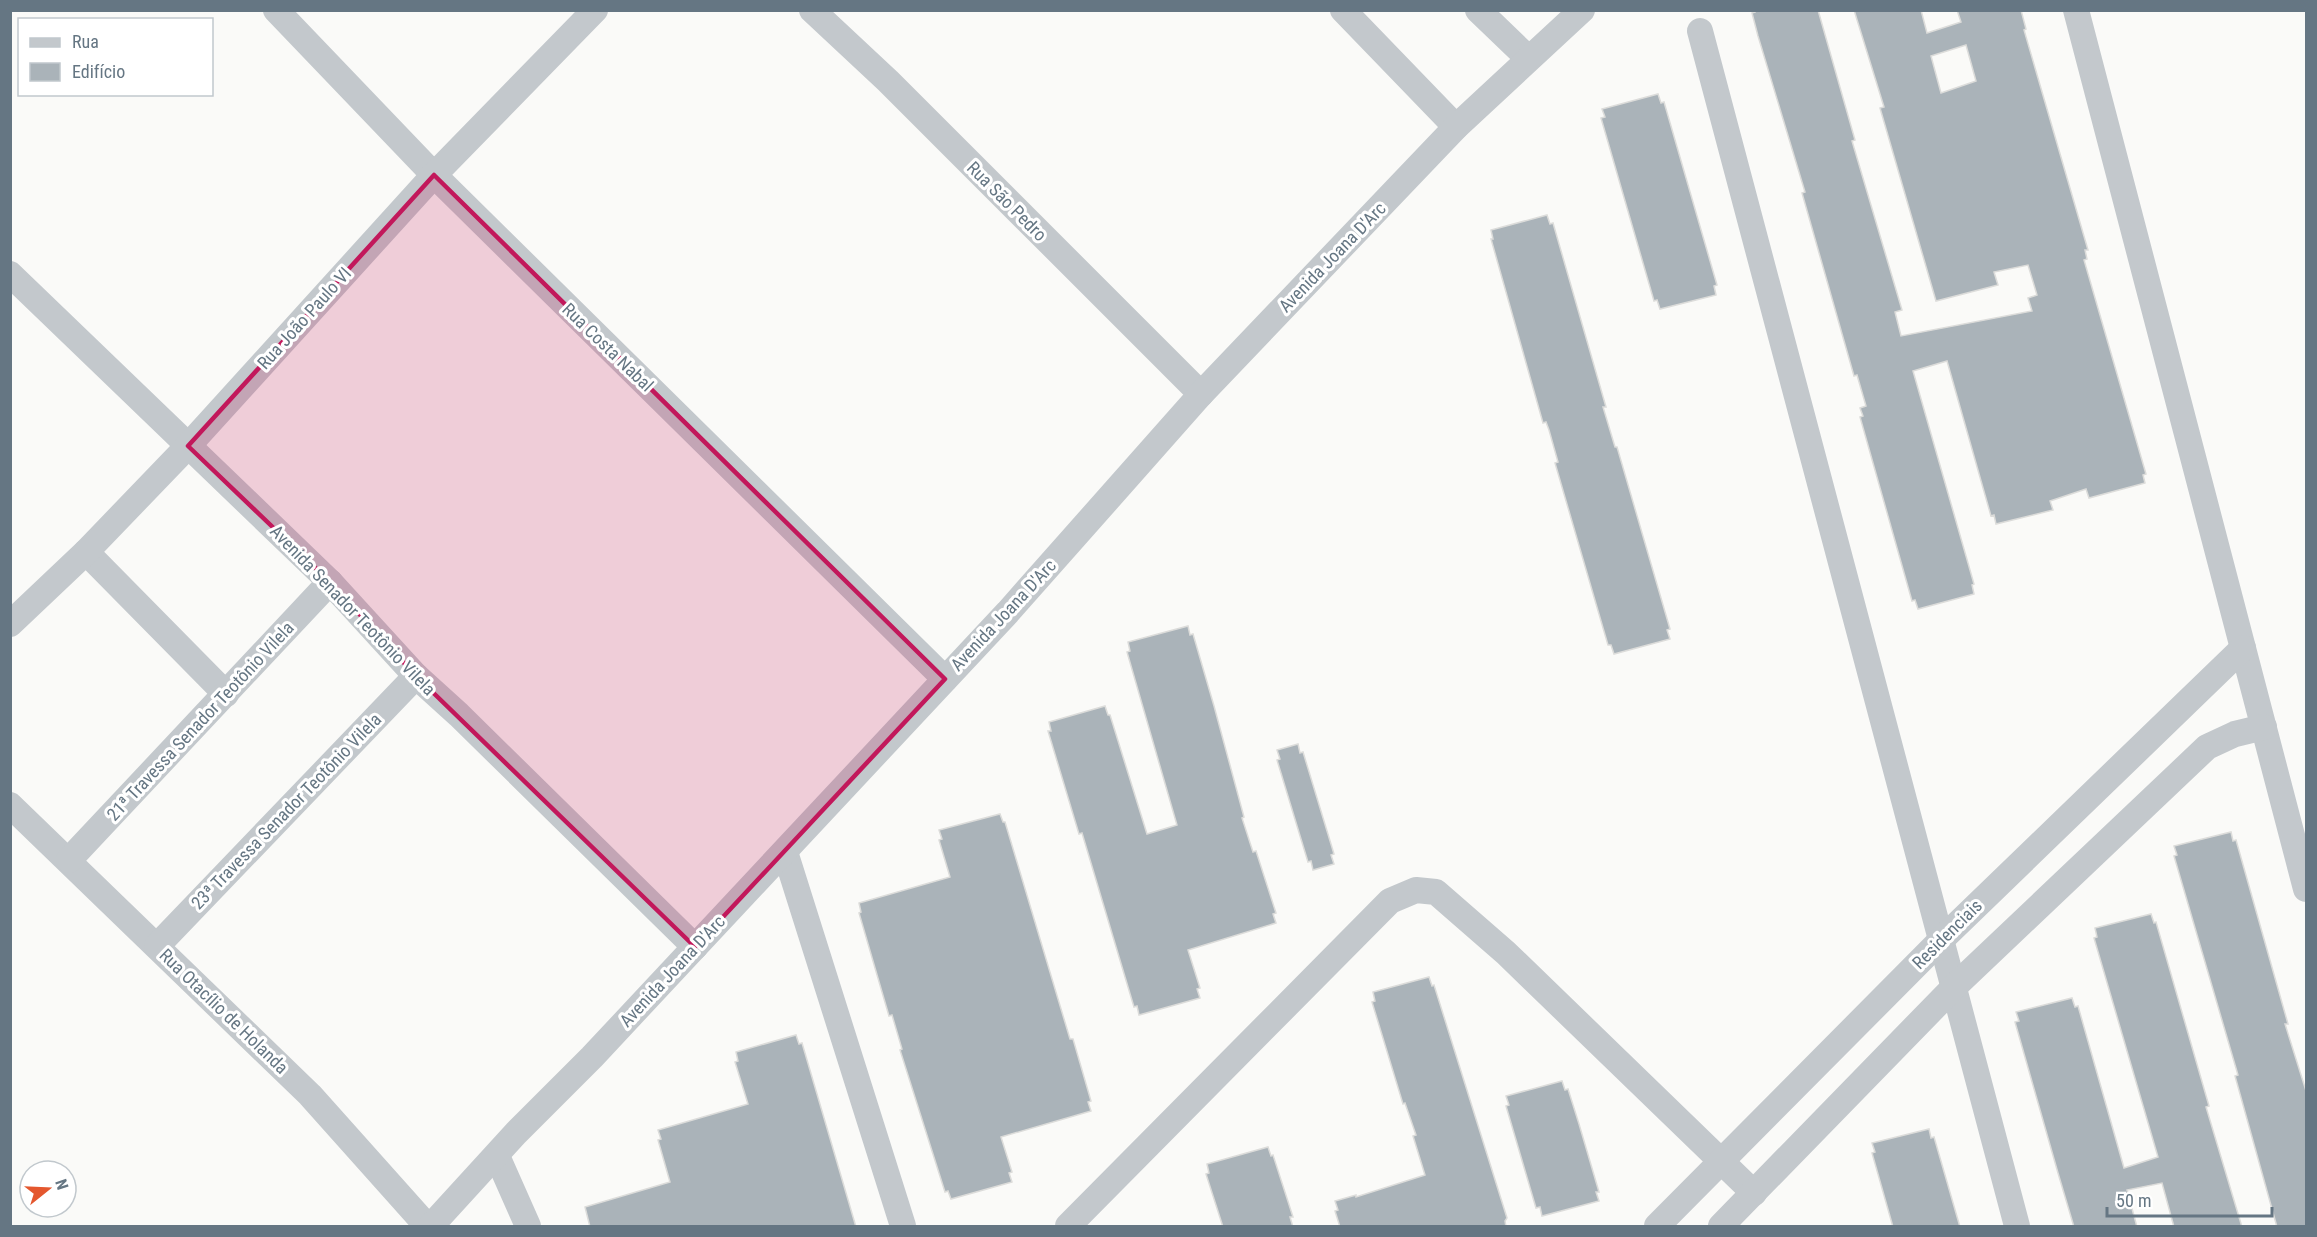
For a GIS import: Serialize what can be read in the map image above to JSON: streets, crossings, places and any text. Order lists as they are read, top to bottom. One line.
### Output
{"streets":{"street":["Rua São Pedro","Avenida Joana D'Arc","Rua João Paulo VI","Rua Costa Nabal","Avenida Senador Teotônio Vilela","21ª Travessa Senador Teotônio Vilela","23ª Travessa Senador Teotônio Vilela","Residenciais","Rua Otacílio de Holanda"]},"crossings":[["Rua São Pedro","Avenida Joana D'Arc"],["Avenida Joana D'Arc","Rua Costa Nabal"],["Avenida Joana D'Arc","Avenida Senador Teotônio Vilela"],["Rua João Paulo VI","Rua Costa Nabal"],["Rua João Paulo VI","Avenida Senador Teotônio Vilela"],["Avenida Senador Teotônio Vilela","21ª Travessa Senador Teotônio Vilela"],["Avenida Senador Teotônio Vilela","23ª Travessa Senador Teotônio Vilela"],["21ª Travessa Senador Teotônio Vilela","Rua Otacílio de Holanda"],["23ª Travessa Senador Teotônio Vilela","Rua Otacílio de Holanda"]],"legend":["Rua","Edifício"],"scale_bar":"50 m","north":"right"}
